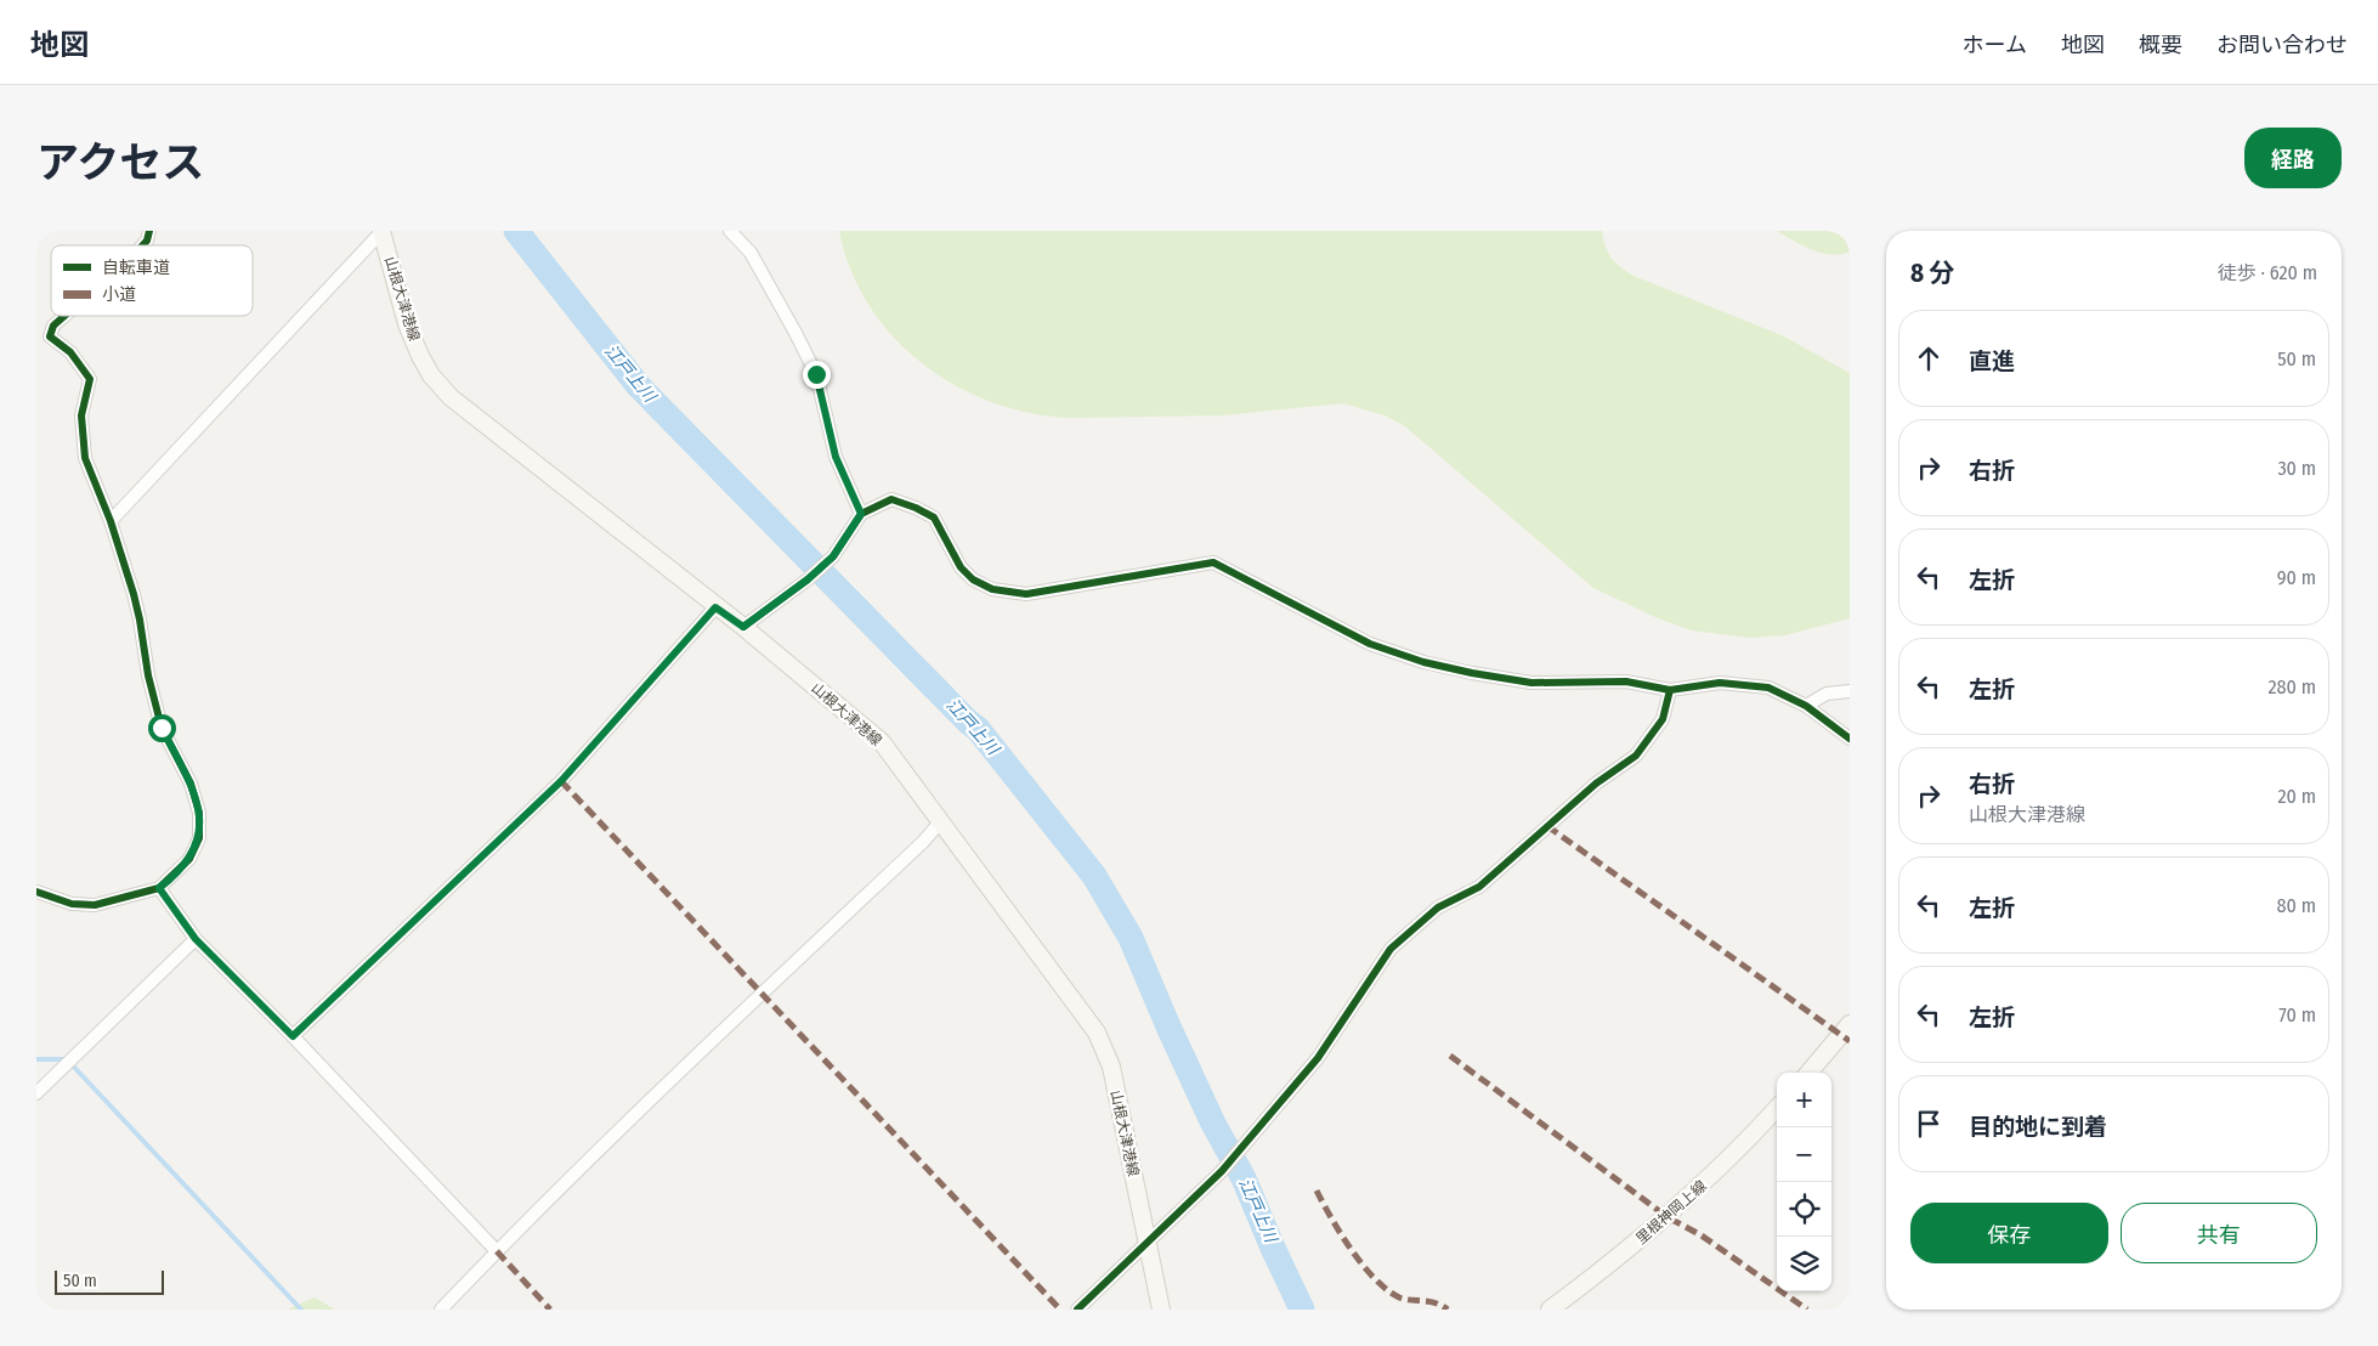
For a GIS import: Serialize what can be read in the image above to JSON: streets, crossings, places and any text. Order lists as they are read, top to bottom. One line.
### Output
{"streets":{"main road":["山根大津港線","里根神岡上線"]},"water":["江戸上川"],"legend":["自転車道","小道"],"scale_bar":"50 m","page":{"header":"地図","nav":["ホーム","地図","概要","お問い合わせ"],"title":"アクセス","buttons":["経路",["保存","共有"]],"heading":["8 分","徒歩 · 620 m"],"list":[["直進","50 m"],["右折","30 m"],["左折","90 m"],["左折","280 m"],["右折","山根大津港線","20 m"],["左折","80 m"],["左折","70 m"],"目的地に到着"],"map_buttons":["+","−"],"scale":"50 m"}}
